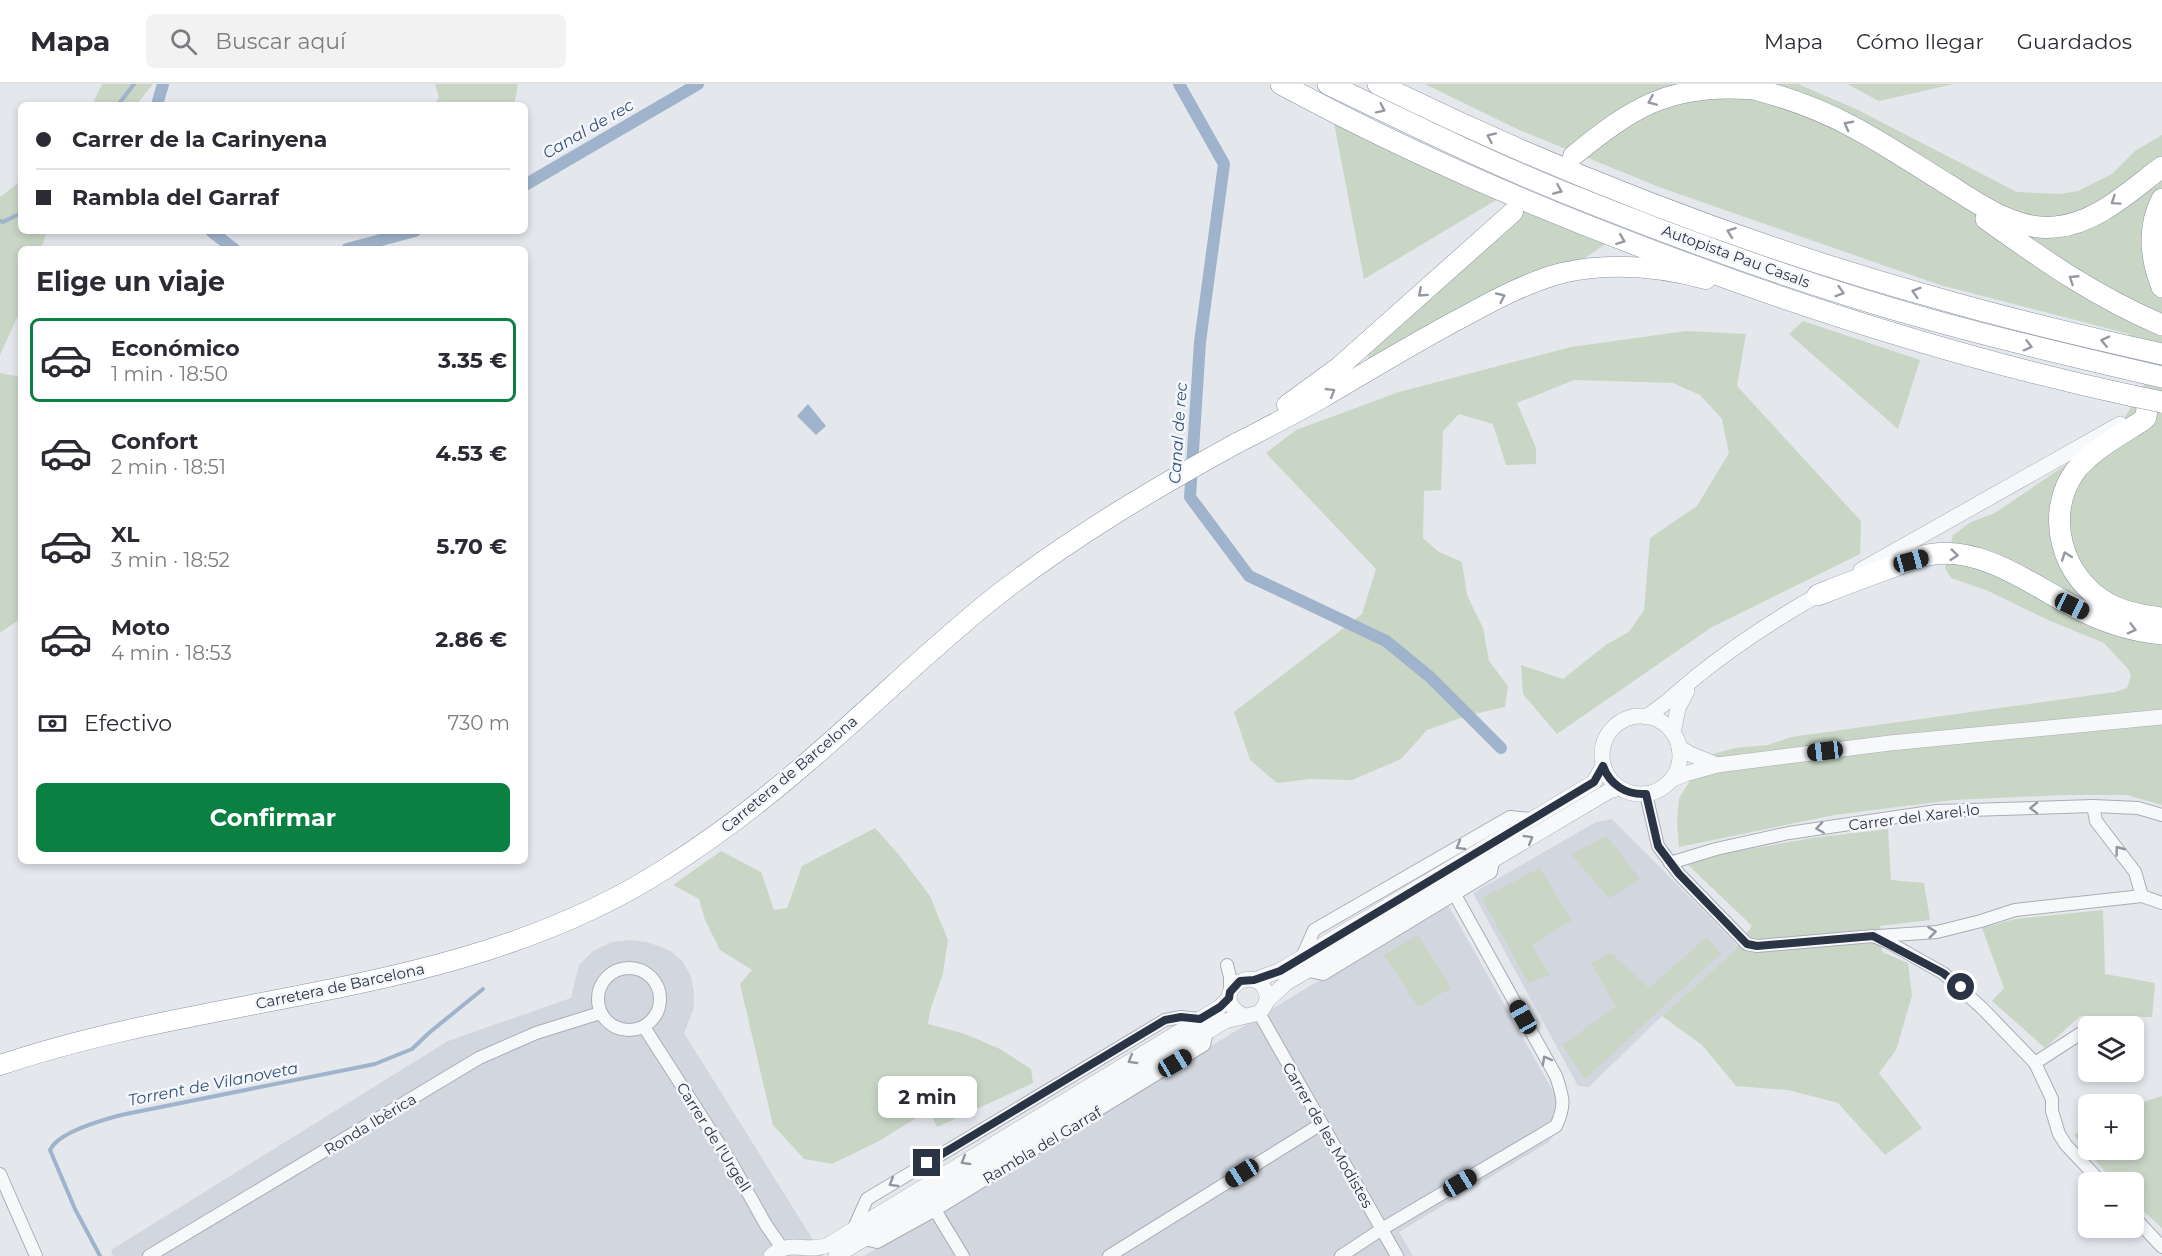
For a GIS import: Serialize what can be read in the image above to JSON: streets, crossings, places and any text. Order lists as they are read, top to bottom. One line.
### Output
{"streets":{"highway":["Autopista Pau Casals","Carretera de Barcelona"],"street":["Carrer del Xarel·lo","Ronda Ibèrica","Carrer de les Modistes","Carrer de l'Urgell","Rambla del Garraf"]},"crossings":[["Ronda Ibèrica","Carrer de l'Urgell"],["Carrer de les Modistes","Rambla del Garraf"],["Carrer de l'Urgell","Rambla del Garraf"]],"water":["Canal de rec","Torrent de Vilanoveta"],"page":{"header":"Mapa","search":"Buscar aquí","nav":["Mapa","Cómo llegar","Guardados"],"banner":["Carrer de la Carinyena","Rambla del Garraf"],"heading":"Elige un viaje","list":[{"name":"Económico","note":"1 min · 18:50","value":"3.35 €"},{"name":"Confort","note":"2 min · 18:51","value":"4.53 €"},{"name":"XL","note":"3 min · 18:52","value":"5.70 €"},{"name":"Moto","note":"4 min · 18:53","value":"2.86 €"}],"pay":["Efectivo","730 m"],"buttons":"Confirmar","map_buttons":["+","−"],"bubble":"2 min"}}
